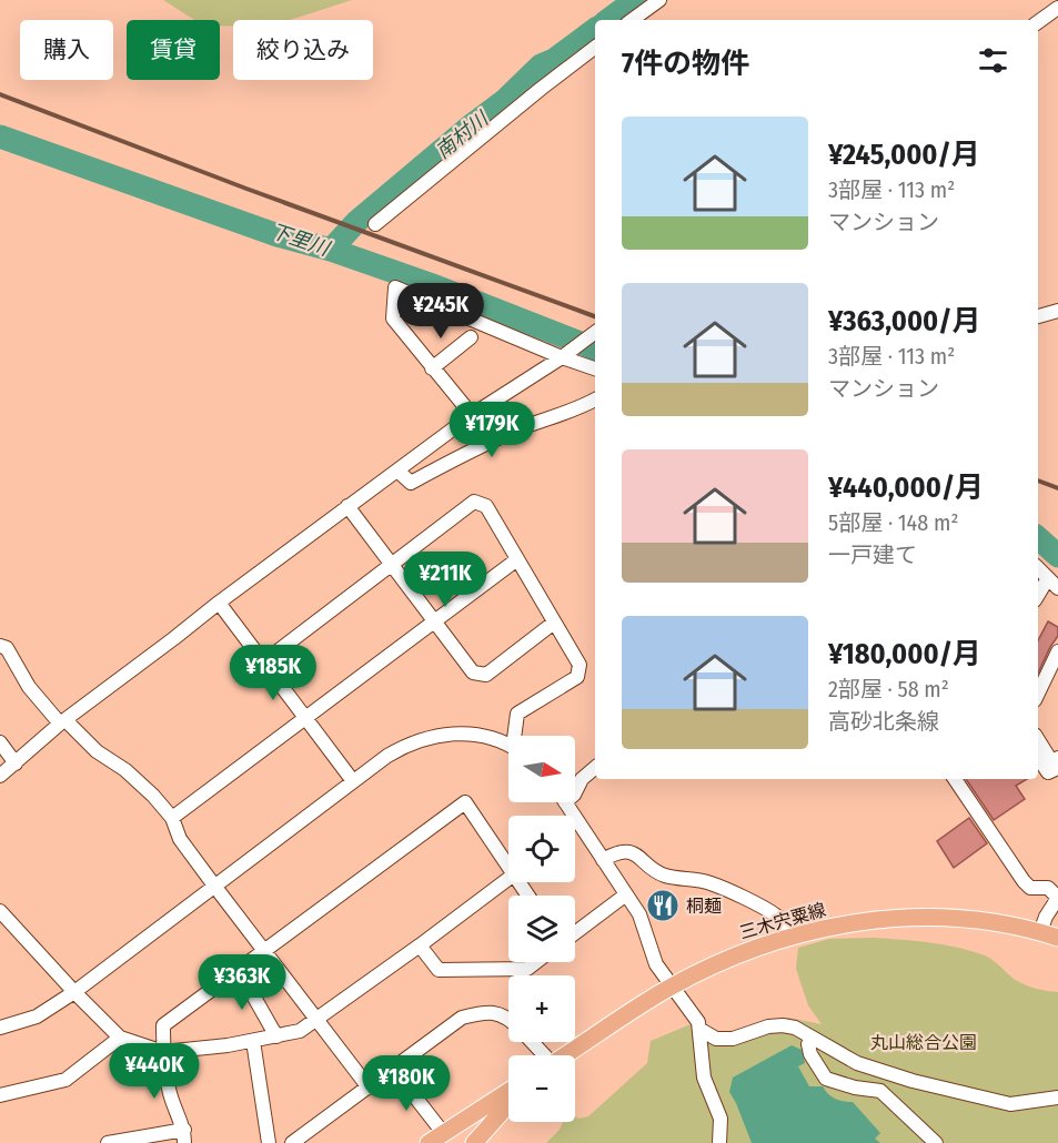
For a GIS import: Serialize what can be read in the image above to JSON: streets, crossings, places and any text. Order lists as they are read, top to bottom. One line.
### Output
{"streets":{"main road":["三木宍粟線"]},"water":["南村川","下里川"],"parks":["丸山総合公園"],"places":{"restaurant":["桐麺"]},"north":"right","page":{"chip":["購入","賃貸","絞り込み"],"heading":"7件の物件","list":[{"name":"¥245,000/月","note":"3部屋 · 113 m² · マンション"},{"name":"¥363,000/月","note":"3部屋 · 113 m² · マンション"},{"name":"¥440,000/月","note":"5部屋 · 148 m² · 一戸建て"},{"name":"¥180,000/月","note":"2部屋 · 58 m² · 高砂北条線"}],"price":["¥245K","¥179K","¥211K","¥185K","¥363K","¥440K","¥180K"],"map_buttons":["+","−"]}}
